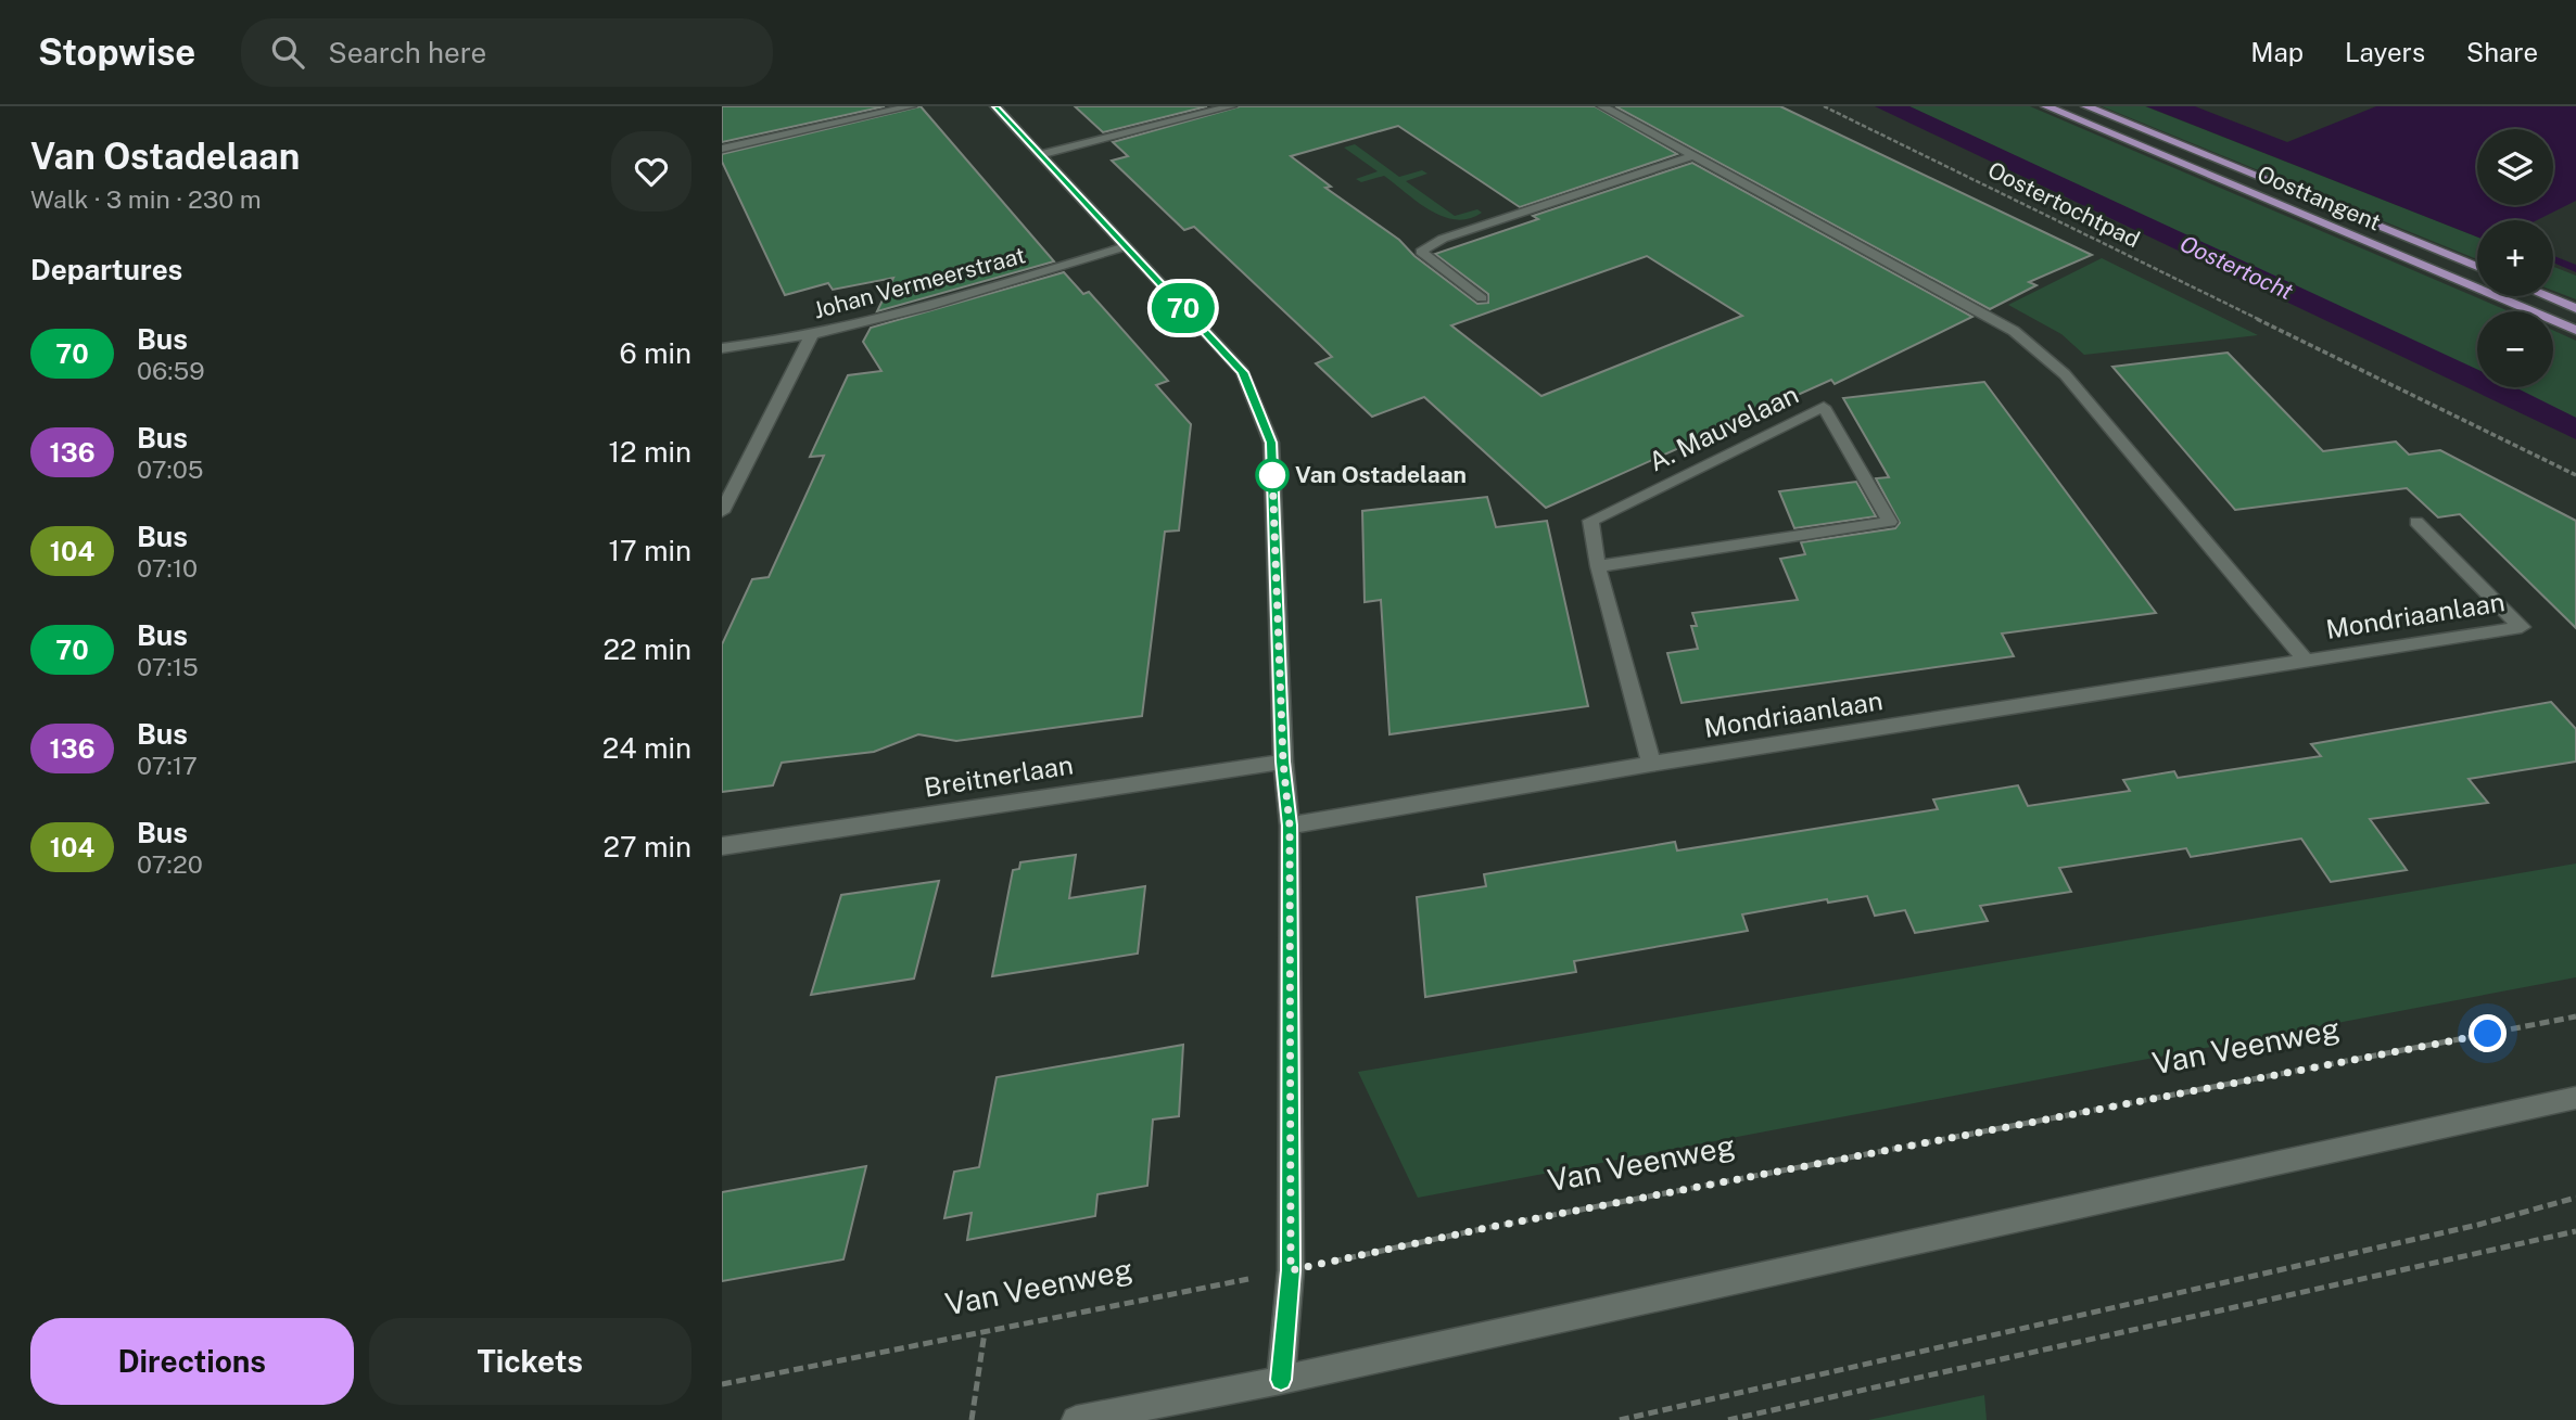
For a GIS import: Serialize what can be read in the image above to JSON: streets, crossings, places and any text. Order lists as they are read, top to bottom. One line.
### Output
{"streets":{"main road":["Oosttangent"],"street":["Johan Vermeerstraat","A. Mauvelaan","Mondriaanlaan","Breitnerlaan"],"path":["Oostertochtpad","Van Veenweg"]},"crossings":[["A. Mauvelaan","Mondriaanlaan"]],"water":["Oostertocht"],"places":["Van Ostadelaan"],"lines":["bus line 70"],"page":{"header":"Stopwise","search":"Search here","nav":["Map","Layers","Share"],"heading":[["Van Ostadelaan","Walk · 3 min · 230 m"],"Departures"],"on_map":"70","map_buttons":["+","−"],"list":[{"mark":"70","name":"Bus","note":"06:59","value":"6 min"},{"mark":"136","name":"Bus","note":"07:05","value":"12 min"},{"mark":"104","name":"Bus","note":"07:10","value":"17 min"},{"mark":"70","name":"Bus","note":"07:15","value":"22 min"},{"mark":"136","name":"Bus","note":"07:17","value":"24 min"},{"mark":"104","name":"Bus","note":"07:20","value":"27 min"}],"buttons":["Directions","Tickets"]}}
